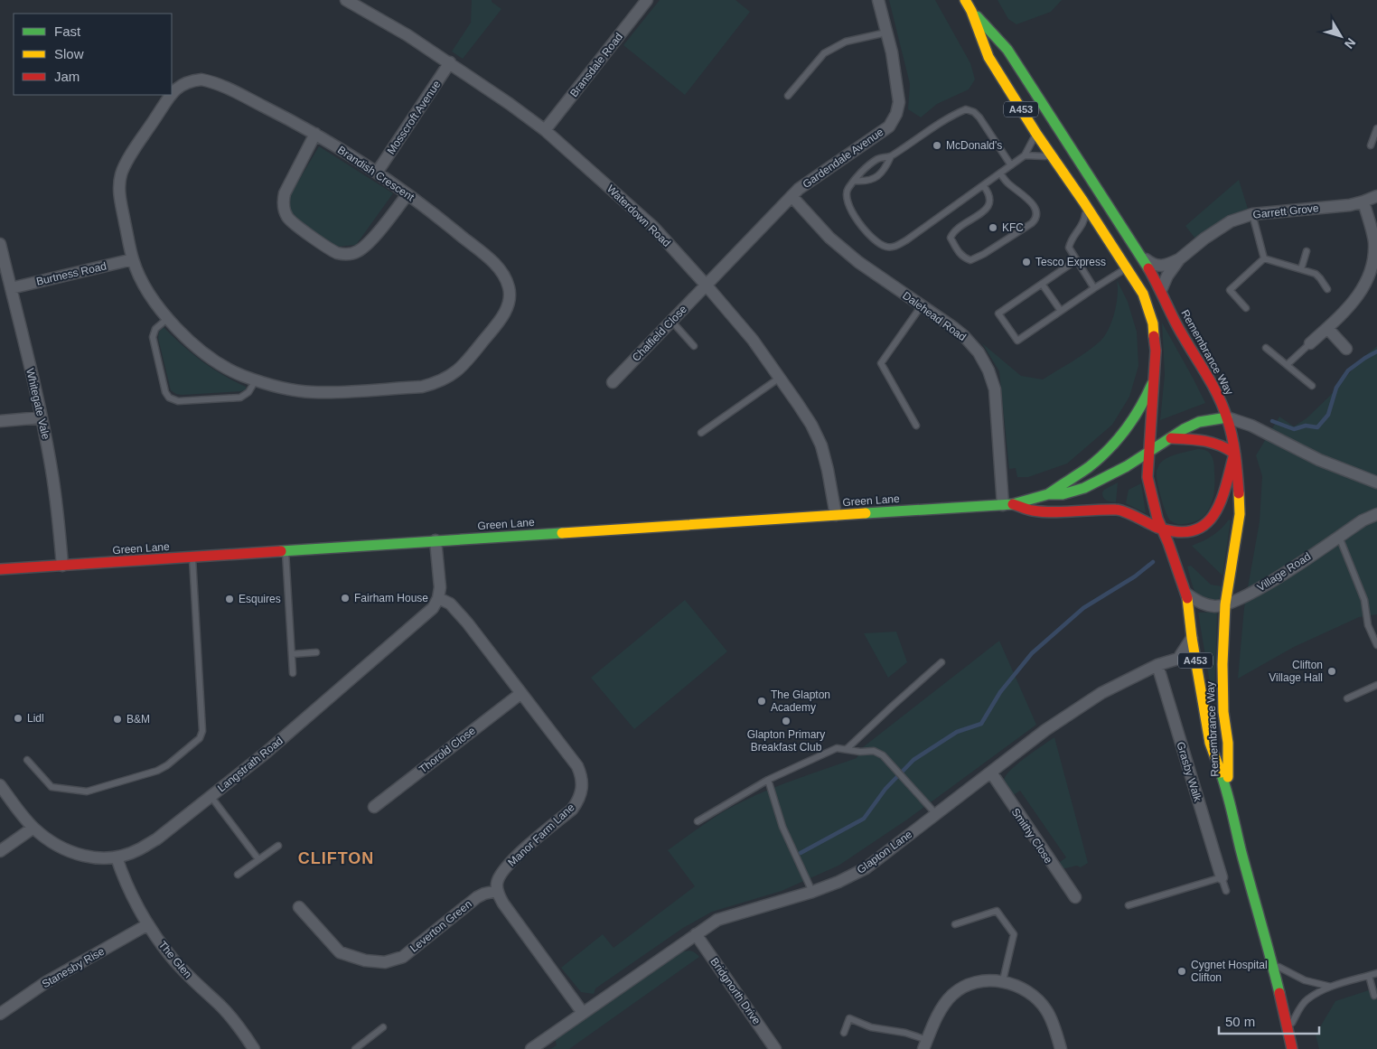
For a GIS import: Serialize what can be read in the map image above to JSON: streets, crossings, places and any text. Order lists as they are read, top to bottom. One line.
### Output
{"streets":{"main road":["A453","Remembrance Way","Green Lane"],"street":["Bransdale Road","Mosscroft Avenue","Gardendale Avenue","Brandish Crescent","Garrett Grove","Waterdown Road","Burtness Road","Dalehead Road","Chalfield Close","Whitegate Vale","Village Road","Thorold Close","Langstrath Road","Grasby Walk","Manor Farm Lane","Smithy Close","Glapton Lane","Leverton Green","The Glen","Stanesby Rise","Bridgnorth Drive"]},"crossings":[["Bransdale Road","Waterdown Road"],["Mosscroft Avenue","Brandish Crescent"],["Mosscroft Avenue","Waterdown Road"],["Gardendale Avenue","Waterdown Road"],["Gardendale Avenue","Dalehead Road"],["Gardendale Avenue","Chalfield Close"],["Brandish Crescent","Burtness Road"],["Garrett Grove","Remembrance Way"],["Waterdown Road","Chalfield Close"],["Waterdown Road","Green Lane"],["Burtness Road","Whitegate Vale"],["Dalehead Road","Green Lane"],["Remembrance Way","Green Lane"],["Remembrance Way","Village Road"],["Whitegate Vale","Green Lane"],["Thorold Close","Manor Farm Lane"],["Langstrath Road","Manor Farm Lane"],["Langstrath Road","The Glen"],["Grasby Walk","Glapton Lane"],["Manor Farm Lane","Leverton Green"],["Smithy Close","Glapton Lane"],["Glapton Lane","Bridgnorth Drive"],["The Glen","Stanesby Rise"]],"districts":["CLIFTON"],"places":["McDonald's","KFC","Tesco Express","Fairham House","Esquires","Clifton Village Hall","The Glapton Academy","Lidl","B&M","Glapton Primary Breakfast Club","Cygnet Hospital Clifton"],"legend":["Fast","Slow","Jam"],"scale_bar":"50 m","north":"bottom right"}
